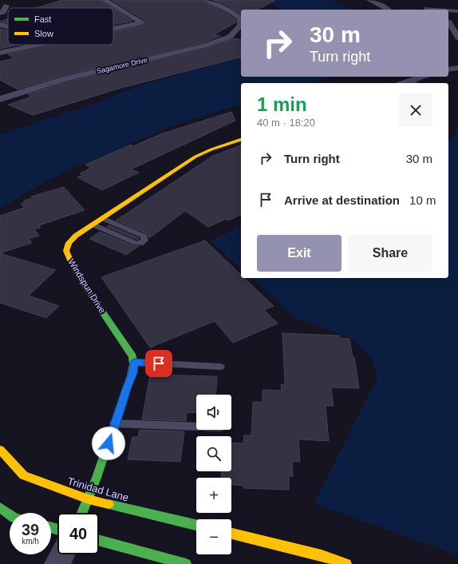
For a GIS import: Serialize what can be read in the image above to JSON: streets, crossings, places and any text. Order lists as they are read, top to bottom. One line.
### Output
{"streets":{"street":["Sagamore Drive","Windspun Drive","Trinidad Lane"]},"legend":["Fast","Slow"],"page":{"turn":["30 m","Turn right"],"heading":["1 min","40 m · 18:20"],"list":[{"name":"Turn right","value":"30 m"},{"name":"Arrive at destination","value":"10 m"}],"buttons":["Exit","Share"],"map_buttons":["+","−"],"speed":"39 km/h","limit":"40"}}
